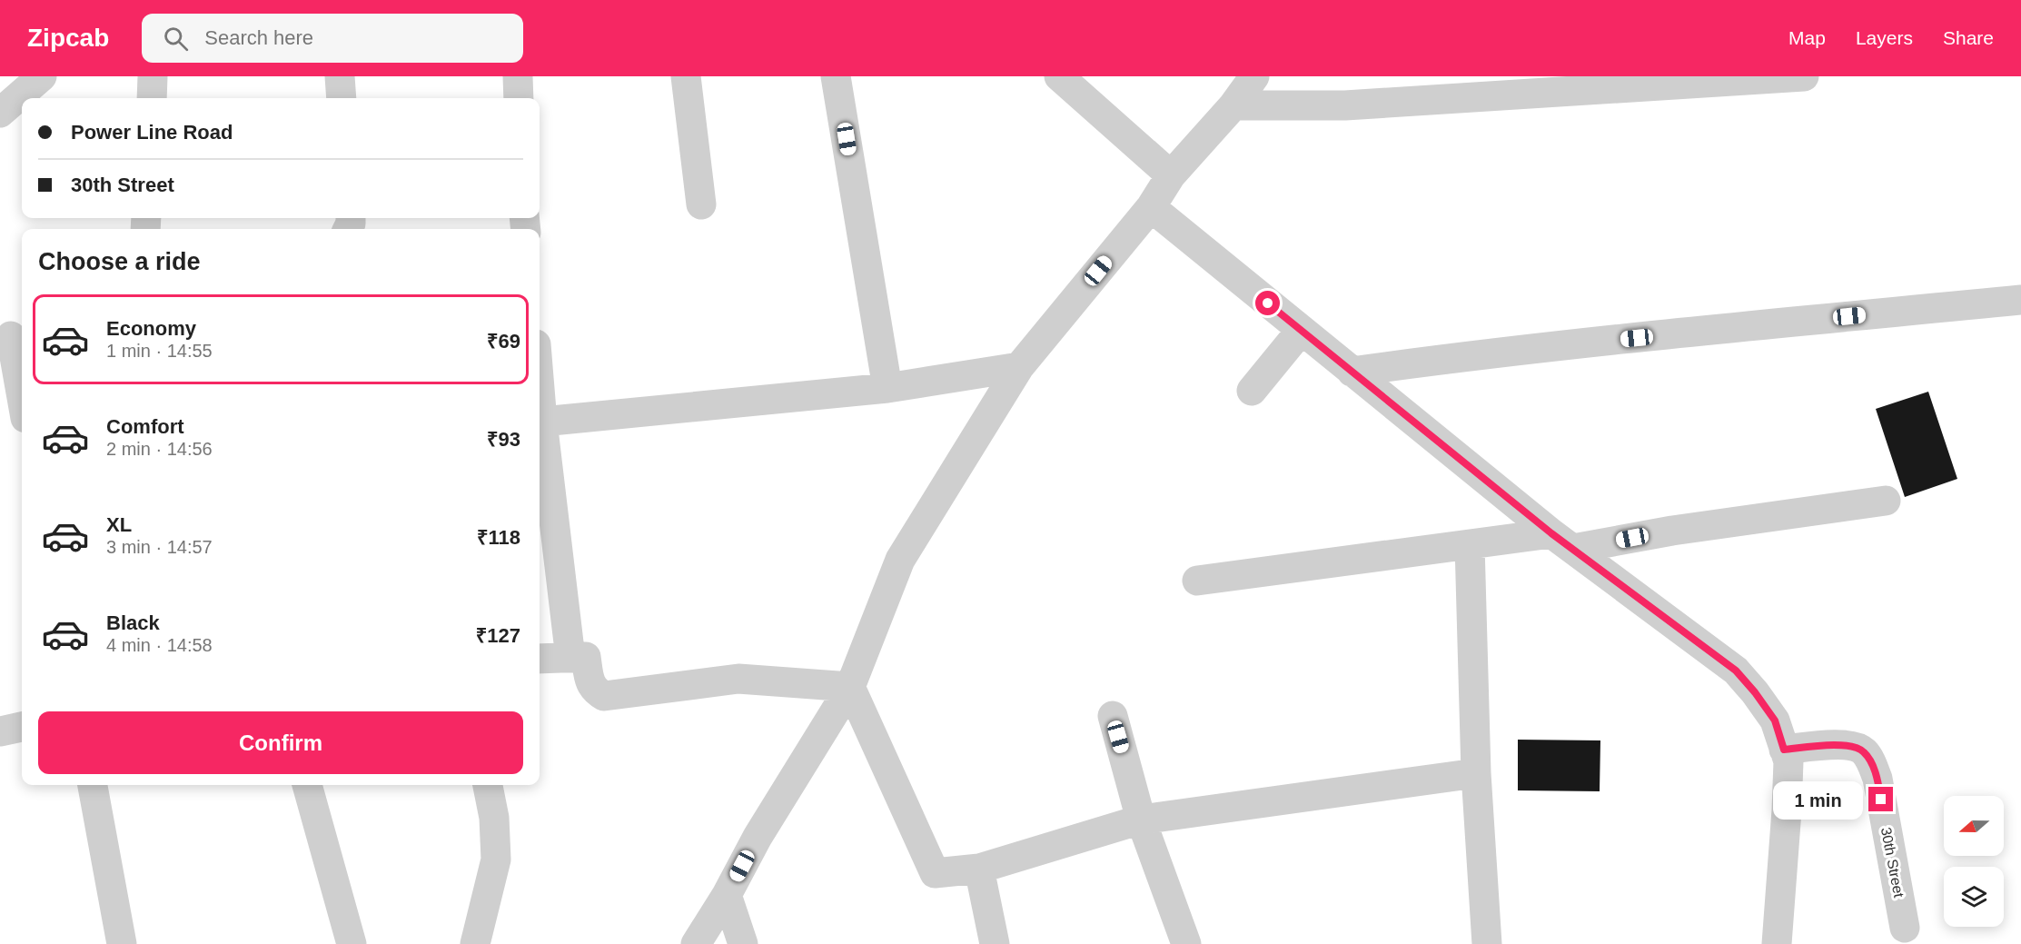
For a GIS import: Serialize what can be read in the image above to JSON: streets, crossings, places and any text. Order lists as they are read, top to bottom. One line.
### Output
{"streets":{"street":["30th Street"]},"north":"left","page":{"header":"Zipcab","search":"Search here","nav":["Map","Layers","Share"],"banner":["Power Line Road","30th Street"],"heading":"Choose a ride","list":[{"name":"Economy","note":"1 min · 14:55","value":"₹69"},{"name":"Comfort","note":"2 min · 14:56","value":"₹93"},{"name":"XL","note":"3 min · 14:57","value":"₹118"},{"name":"Black","note":"4 min · 14:58","value":"₹127"}],"buttons":"Confirm","bubble":"1 min"}}
